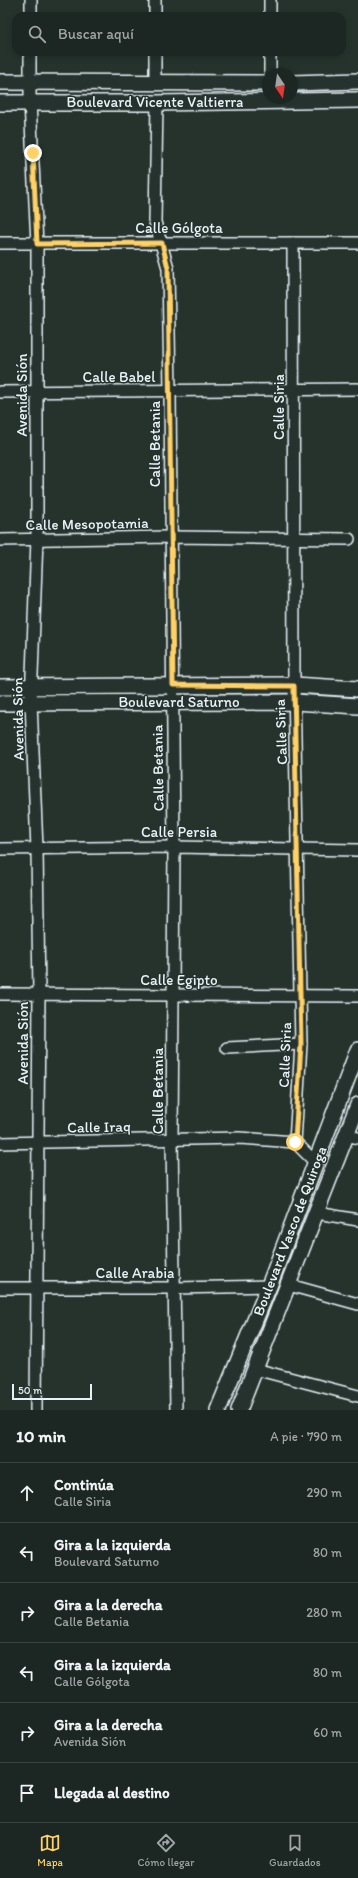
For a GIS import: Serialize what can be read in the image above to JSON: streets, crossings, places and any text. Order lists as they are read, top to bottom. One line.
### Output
{"streets":{"street":["Boulevard Vicente Valtierra","Calle Gólgota","Calle Babel","Avenida Sión","Calle Siria","Calle Betania","Calle Mesopotamia","Boulevard Saturno","Calle Persia","Calle Egipto","Calle Iraq","Boulevard Vasco de Quiroga","Calle Arabia"]},"crossings":[["Boulevard Vicente Valtierra","Avenida Sión"],["Boulevard Vicente Valtierra","Calle Betania"],["Calle Gólgota","Avenida Sión"],["Calle Gólgota","Calle Siria"],["Calle Gólgota","Calle Betania"],["Calle Babel","Avenida Sión"],["Calle Babel","Calle Siria"],["Calle Babel","Calle Betania"],["Avenida Sión","Calle Mesopotamia"],["Avenida Sión","Boulevard Saturno"],["Avenida Sión","Calle Persia"],["Avenida Sión","Calle Egipto"],["Avenida Sión","Calle Iraq"],["Avenida Sión","Calle Arabia"],["Calle Siria","Calle Mesopotamia"],["Calle Siria","Boulevard Saturno"],["Calle Siria","Calle Persia"],["Calle Siria","Calle Egipto"],["Calle Siria","Calle Iraq"],["Calle Betania","Calle Mesopotamia"],["Calle Betania","Boulevard Saturno"],["Calle Betania","Calle Persia"],["Calle Betania","Calle Egipto"],["Calle Betania","Calle Iraq"],["Calle Betania","Calle Arabia"],["Boulevard Vasco de Quiroga","Calle Arabia"]],"scale_bar":"50 m","north":"bottom","page":{"search":"Buscar aquí","scale":"50 m","heading":["10 min","A pie · 790 m"],"list":[["Continúa","Calle Siria","290 m"],["Gira a la izquierda","Boulevard Saturno","80 m"],["Gira a la derecha","Calle Betania","280 m"],["Gira a la izquierda","Calle Gólgota","80 m"],["Gira a la derecha","Avenida Sión","60 m"],"Llegada al destino"],"nav":["Mapa","Cómo llegar","Guardados"]}}
